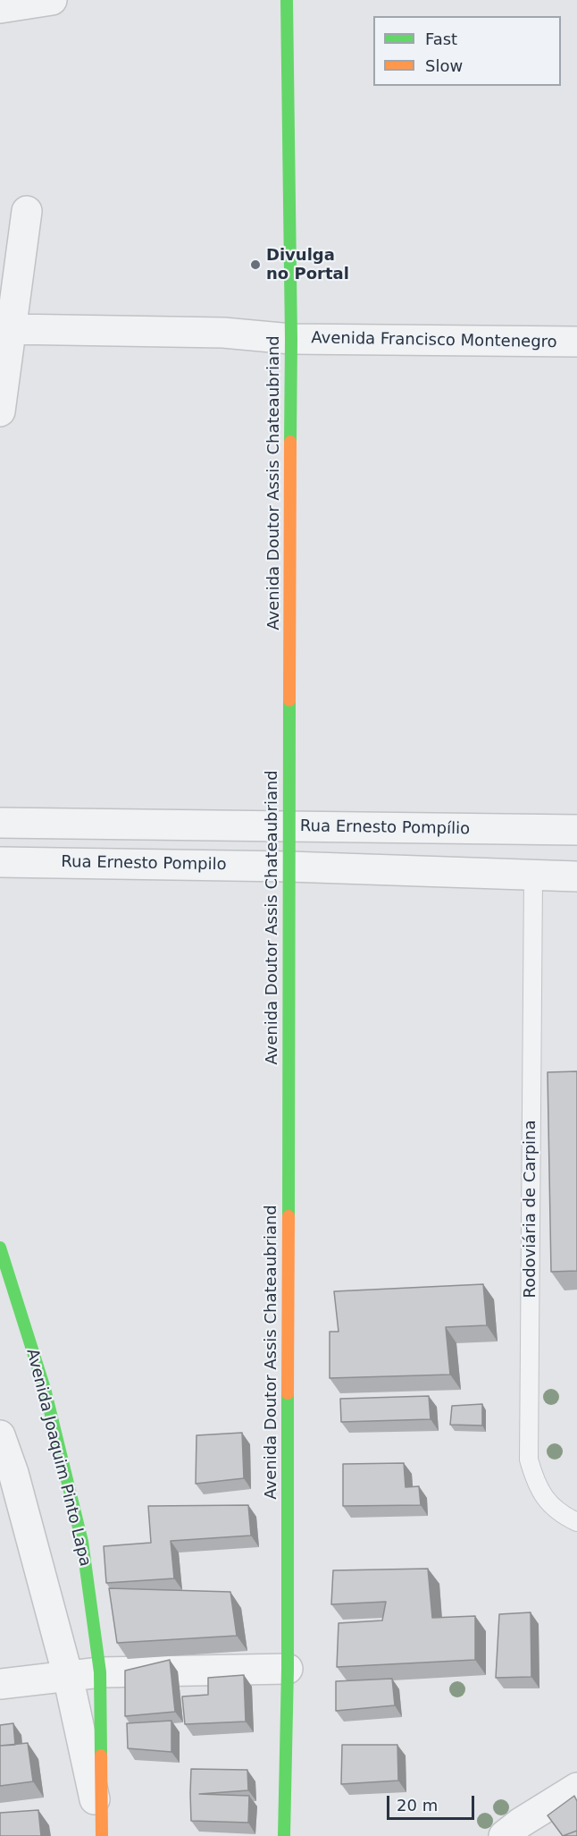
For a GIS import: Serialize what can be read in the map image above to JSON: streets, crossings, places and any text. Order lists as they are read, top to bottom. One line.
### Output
{"streets":{"main road":["Avenida Doutor Assis Chateaubriand","Avenida Joaquim Pinto Lapa"],"street":["Avenida Francisco Montenegro","Rua Ernesto Pompílio","Rua Ernesto Pompilo"],"lane":["Rodoviária de Carpina"]},"crossings":[["Avenida Francisco Montenegro","Avenida Doutor Assis Chateaubriand"],["Avenida Doutor Assis Chateaubriand","Rua Ernesto Pompílio"],["Avenida Doutor Assis Chateaubriand","Rua Ernesto Pompilo"]],"places":["Divulga no Portal"],"legend":["Fast","Slow"],"scale_bar":"20 m"}
